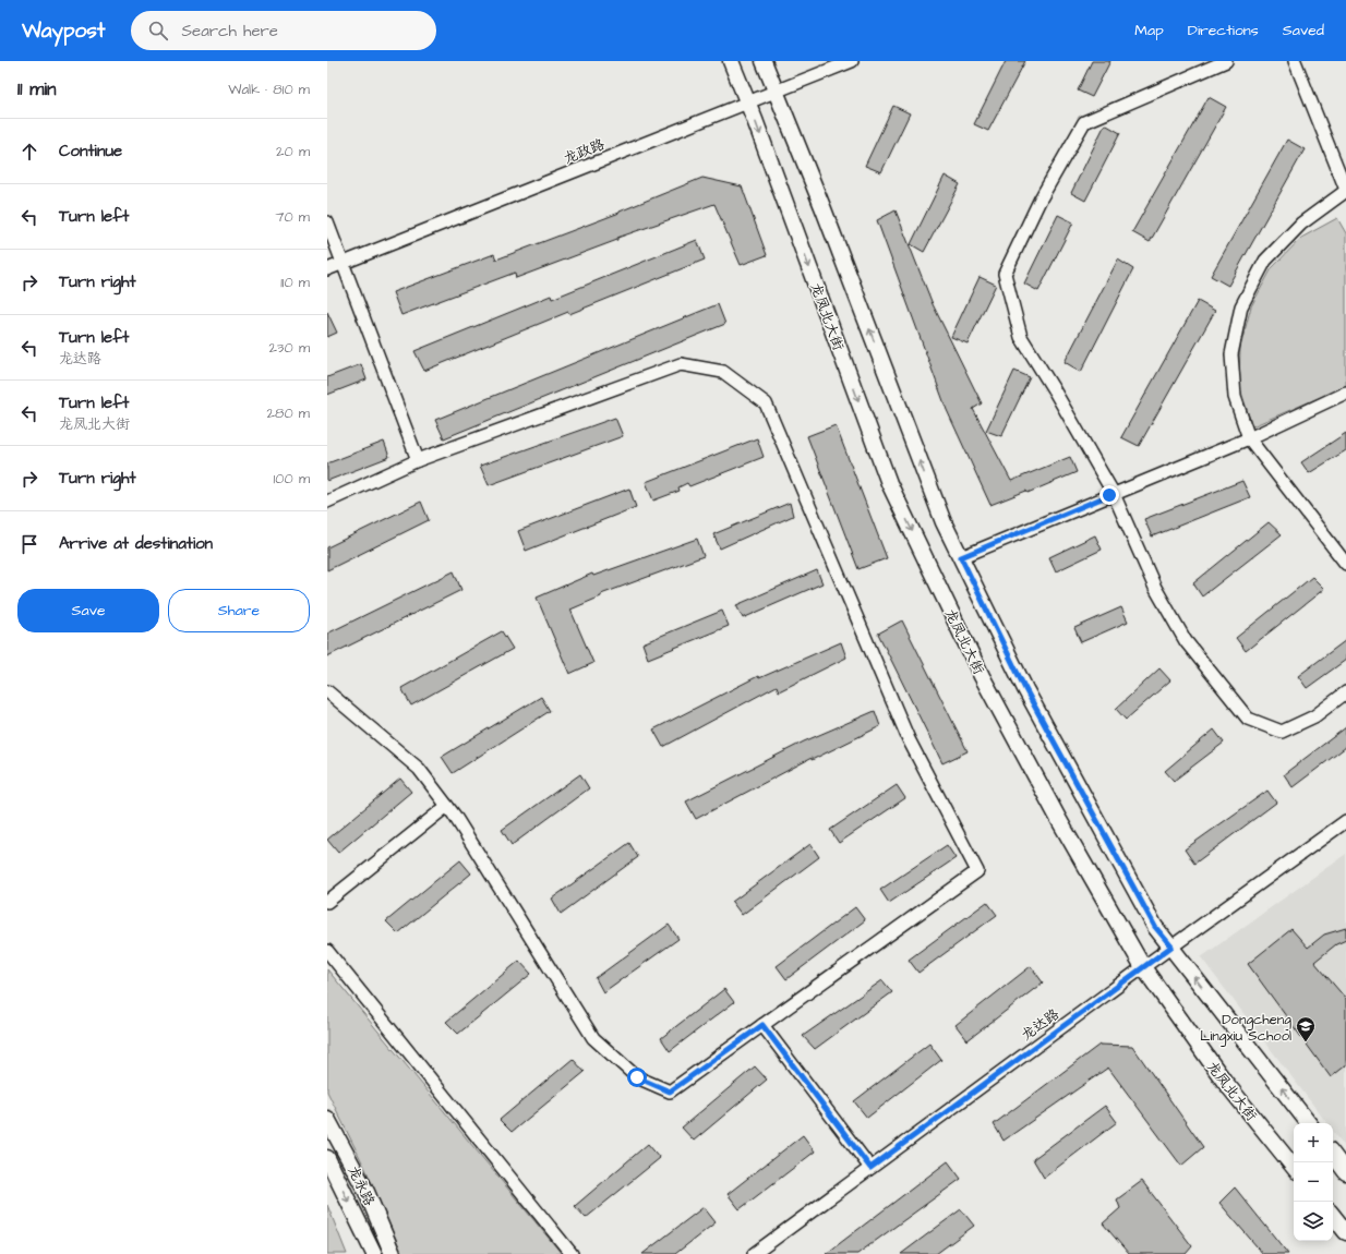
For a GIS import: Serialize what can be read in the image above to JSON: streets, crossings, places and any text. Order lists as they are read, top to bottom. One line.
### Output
{"streets":{"main road":["龙凤北大街","龙永路"],"street":["龙政路","龙达路"]},"crossings":[["龙政路","龙凤北大街"],["龙凤北大街","龙达路"]],"places":{"school or university":["Dongcheng Lingxiu School"]},"page":{"header":"Waypost","search":"Search here","nav":["Map","Directions","Saved"],"heading":["11 min","Walk · 810 m"],"list":[["Continue","20 m"],["Turn left","70 m"],["Turn right","110 m"],["Turn left","龙达路","230 m"],["Turn left","龙凤北大街","280 m"],["Turn right","100 m"],"Arrive at destination"],"buttons":["Save","Share"],"map_buttons":["+","−"]}}
